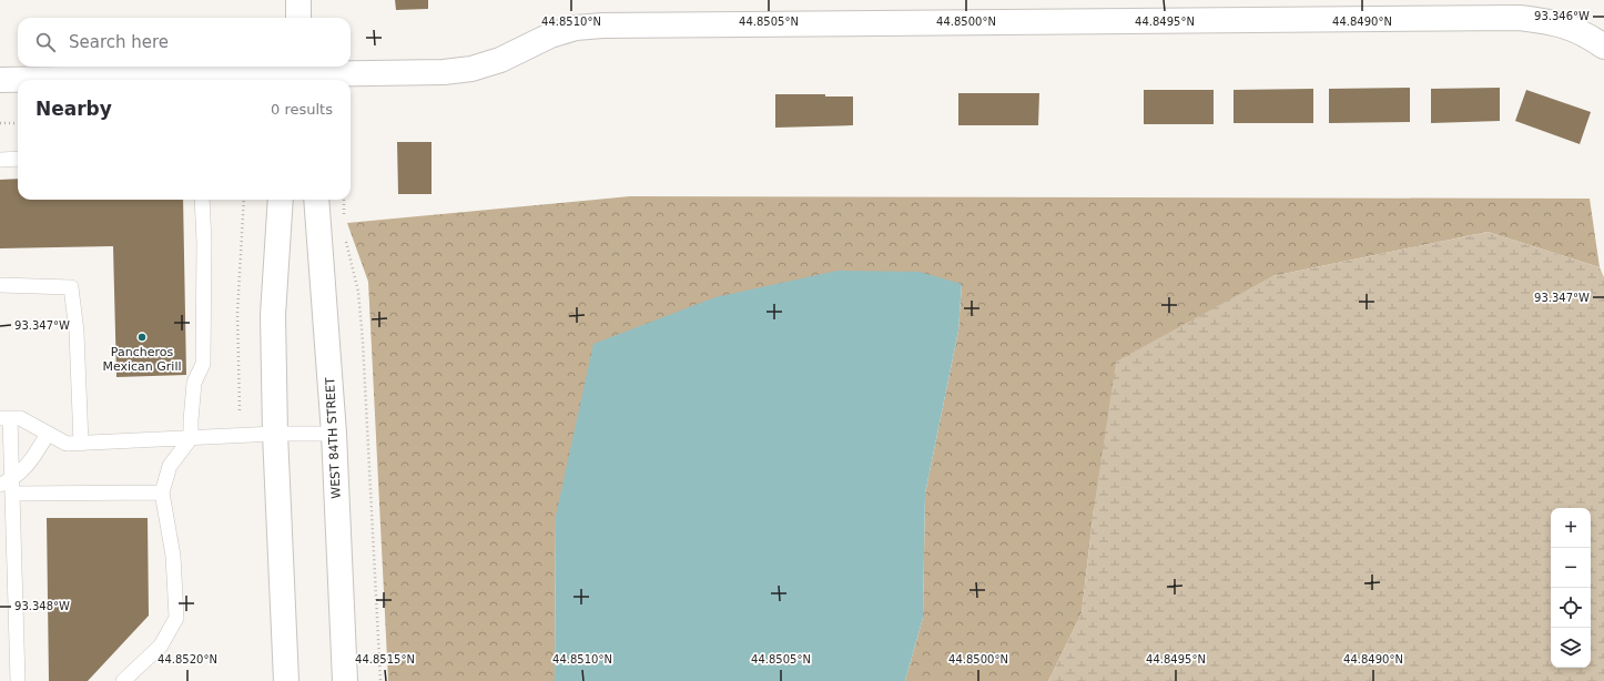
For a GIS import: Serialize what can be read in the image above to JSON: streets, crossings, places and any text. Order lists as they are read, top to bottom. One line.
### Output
{"streets":{"street":["WEST 84TH STREET"]},"places":["Pancheros Mexican Grill"],"page":{"search":"Search here","heading":["Nearby","0 results"],"map_buttons":["+","−"]},"coordinates":["93.346°W","44.8510°N","44.8505°N","44.8500°N","44.8495°N","44.8490°N","93.347°W","93.348°W","44.8520°N","44.8515°N"]}
